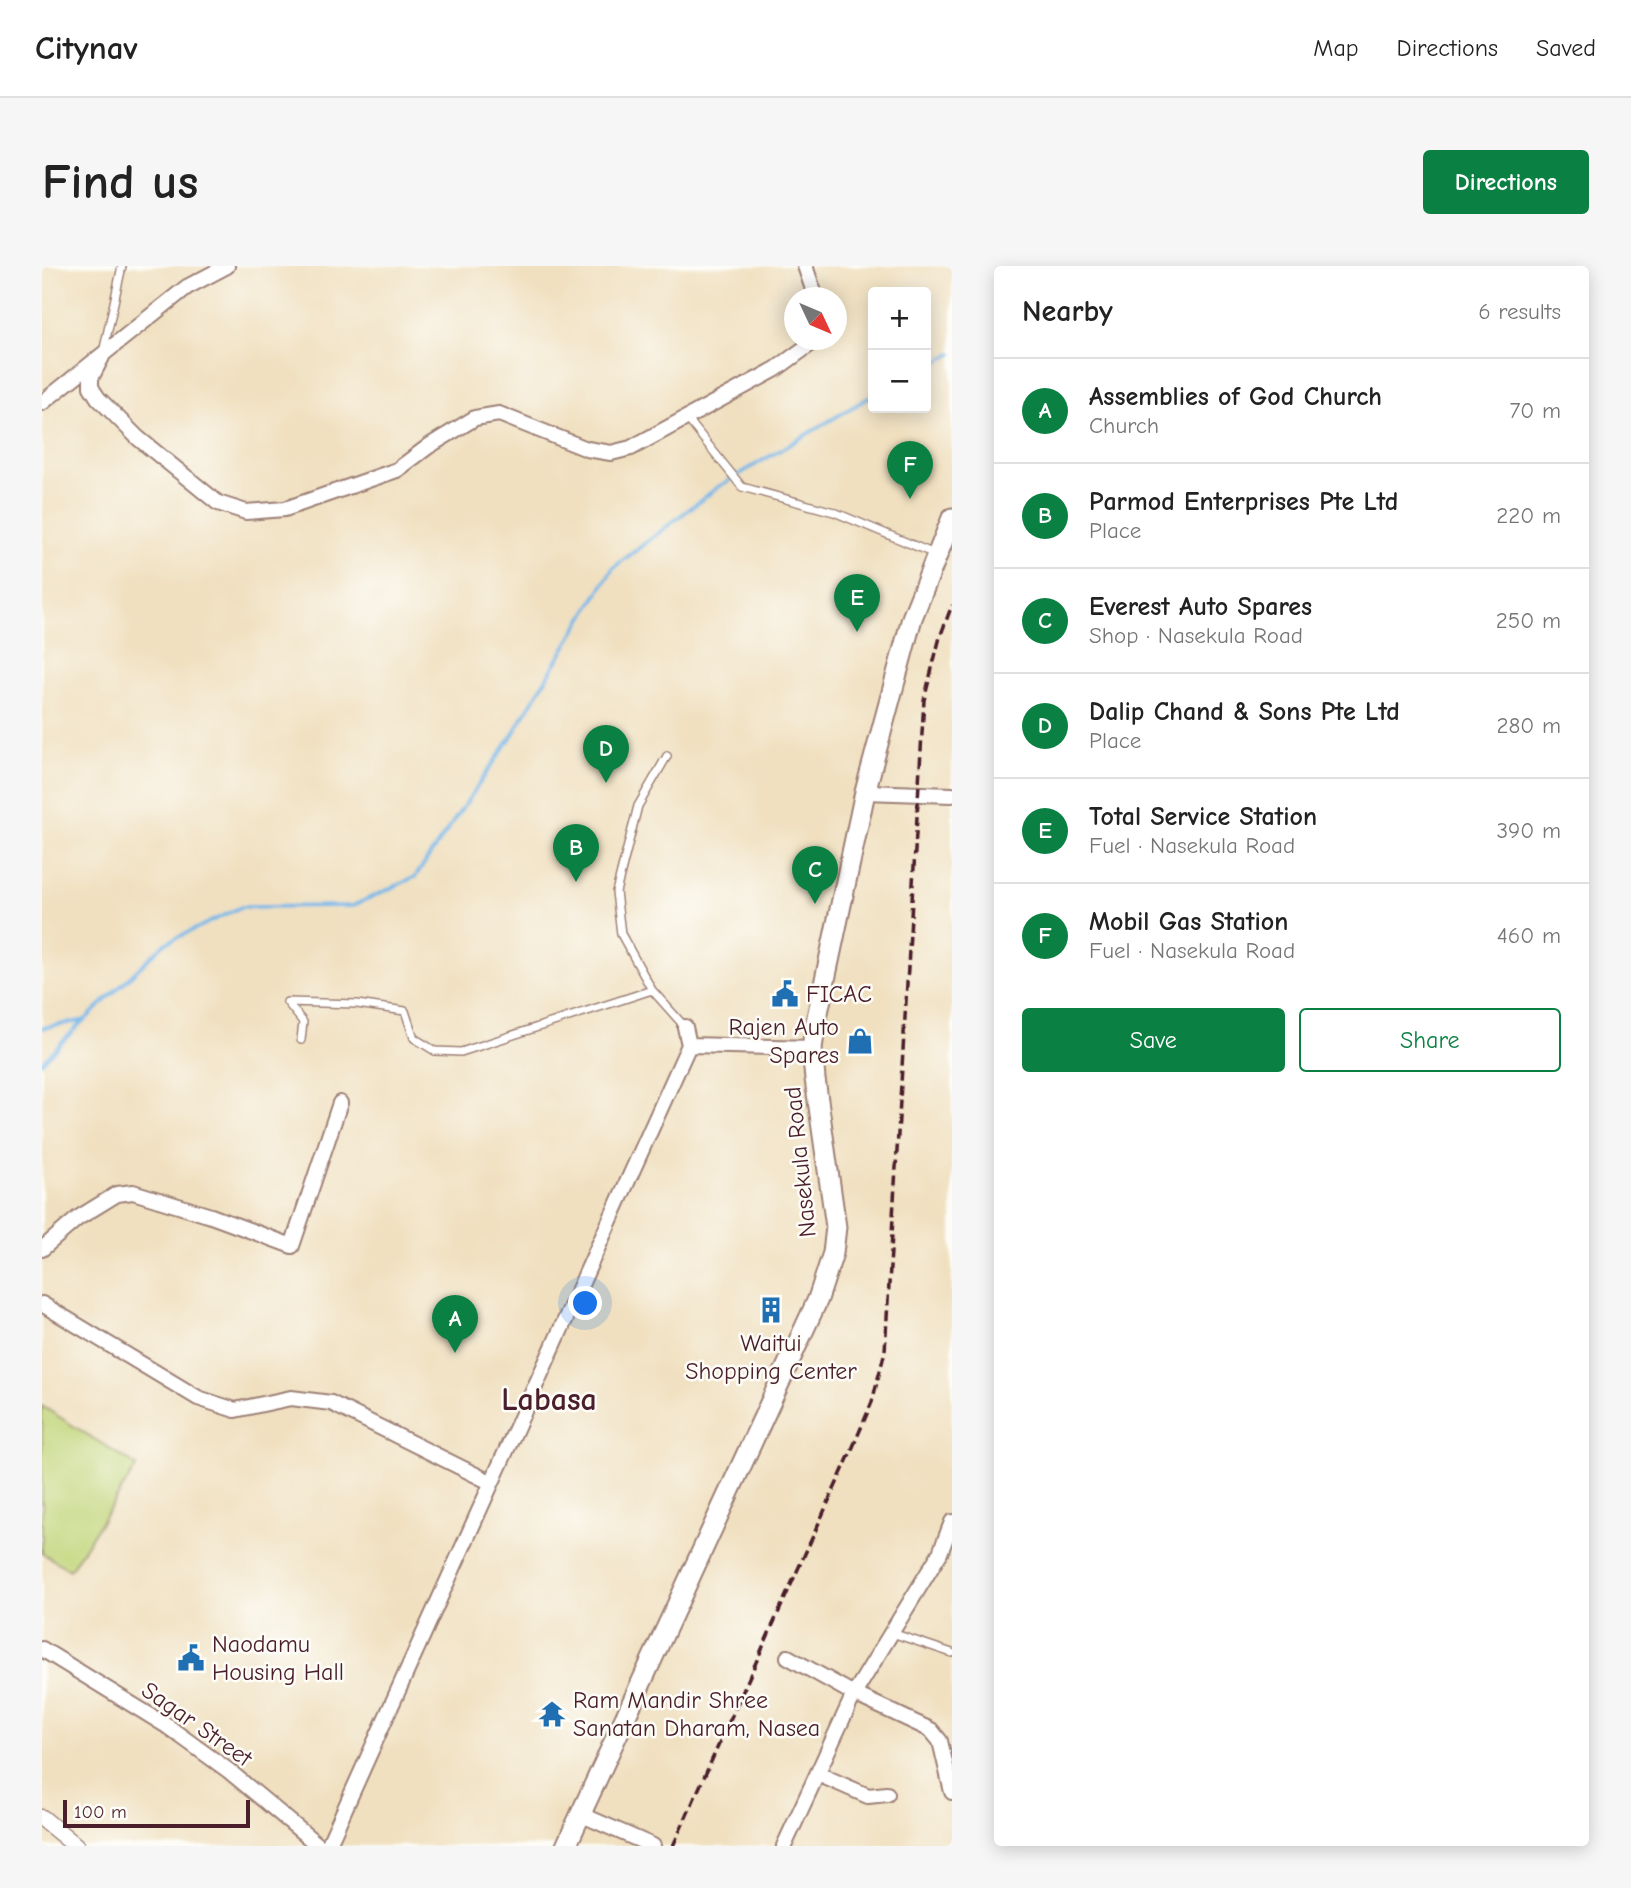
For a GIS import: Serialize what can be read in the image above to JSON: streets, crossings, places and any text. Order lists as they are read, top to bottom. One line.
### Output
{"streets":{"main road":["Nasekula Road"],"street":["Sagar Street"]},"districts":["Labasa"],"places":{"public building":["FICAC","Naodamu Housing Hall"],"shop":["Rajen Auto Spares"],"building":["Waitui Shopping Center"],"temple":["Ram Mandir Shree Sanatan Dharam, Nasea"]},"scale_bar":"100 m","north":"bottom right","page":{"header":"Citynav","nav":["Map","Directions","Saved"],"buttons":["Directions",["Save","Share"]],"title":"Find us","heading":["Nearby","6 results"],"map_buttons":["+","−"],"list":[{"mark":"A","name":"Assemblies of God Church","note":"Church","value":"70 m"},{"mark":"B","name":"Parmod Enterprises Pte Ltd","note":"Place","value":"220 m"},{"mark":"C","name":"Everest Auto Spares","note":"Shop · Nasekula Road","value":"250 m"},{"mark":"D","name":"Dalip Chand & Sons Pte Ltd","note":"Place","value":"280 m"},{"mark":"E","name":"Total Service Station","note":"Fuel · Nasekula Road","value":"390 m"},{"mark":"F","name":"Mobil Gas Station","note":"Fuel · Nasekula Road","value":"460 m"}],"pins":["F","E","D","B","C","A"],"scale":"100 m"}}
